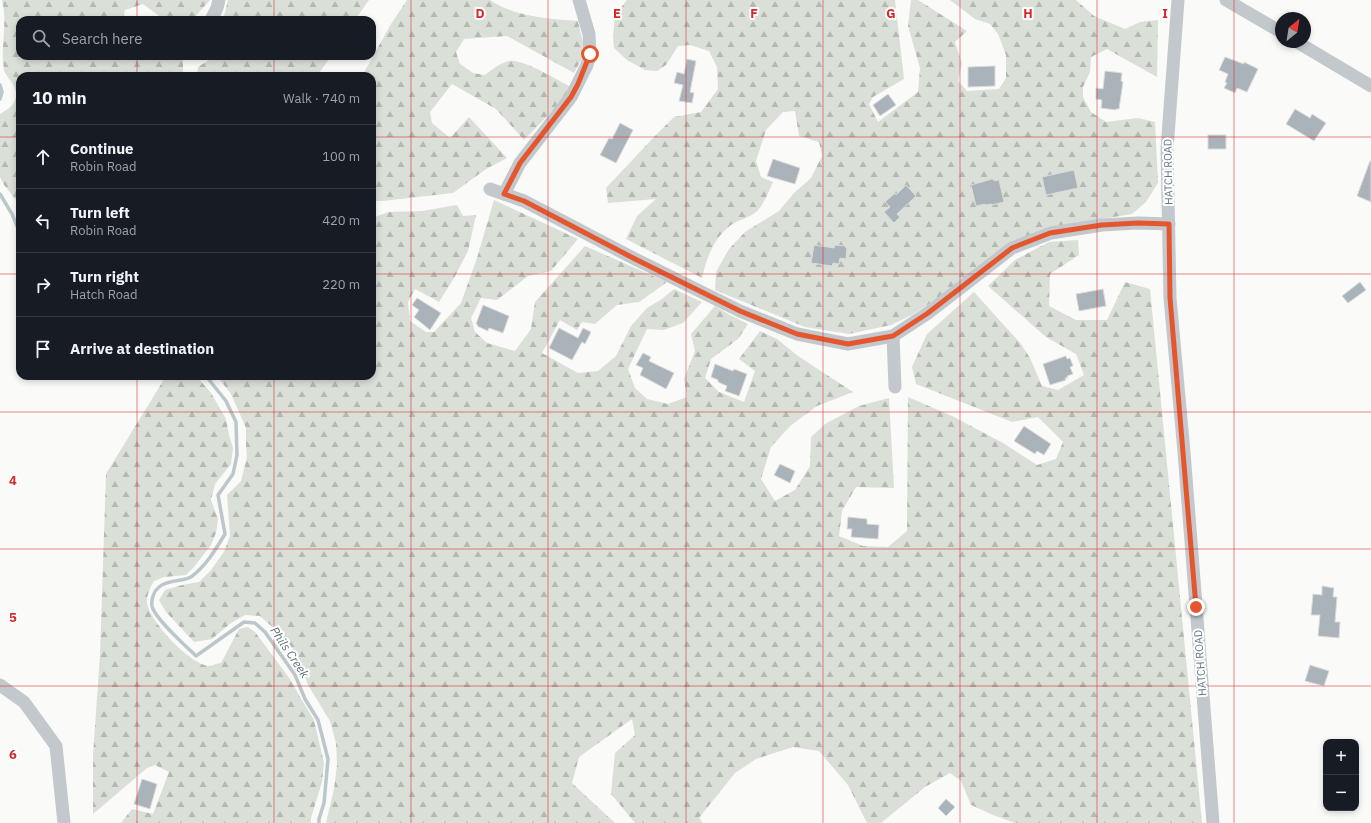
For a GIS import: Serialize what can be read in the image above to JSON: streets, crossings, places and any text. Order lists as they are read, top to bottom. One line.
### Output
{"streets":{"street":["HATCH ROAD"]},"water":["Phils Creek"],"north":"top right","page":{"search":"Search here","heading":["10 min","Walk · 740 m"],"list":[["Continue","Robin Road","100 m"],["Turn left","Robin Road","420 m"],["Turn right","Hatch Road","220 m"],"Arrive at destination"],"map_buttons":["+","−"]},"grid":{"columns":["D","E","F","G","H","I"],"rows":["4","5","6"]}}
